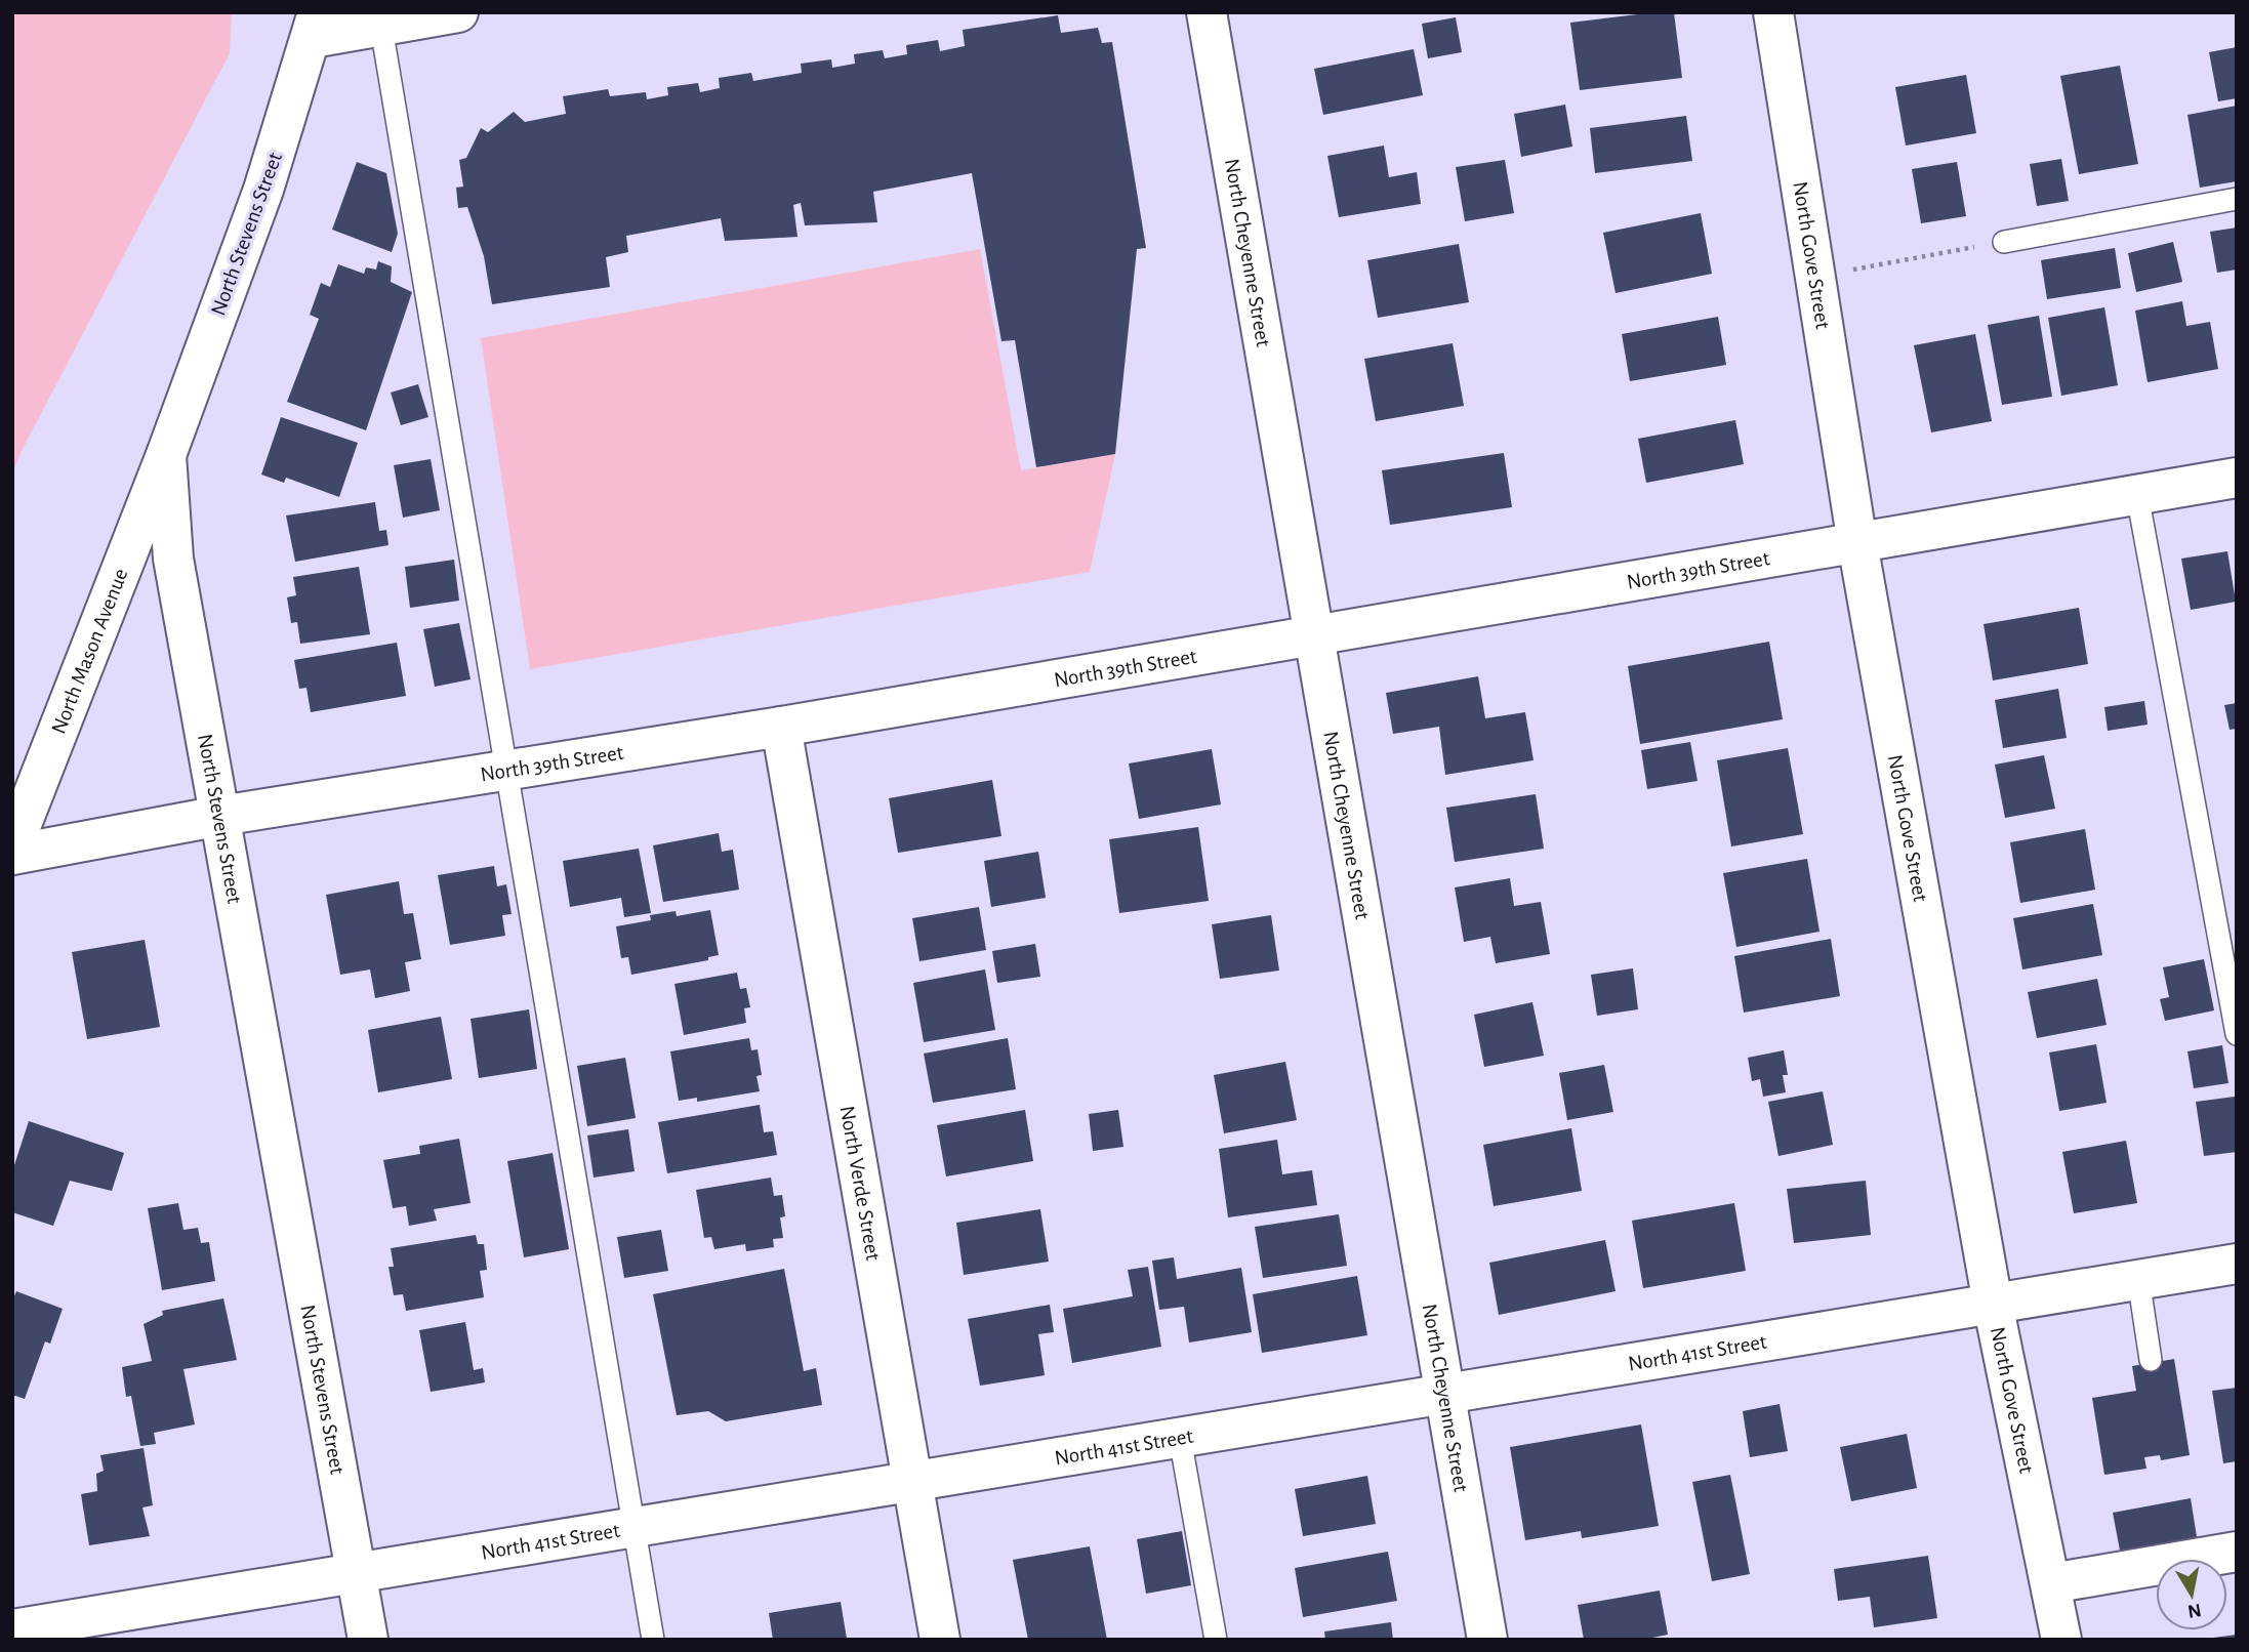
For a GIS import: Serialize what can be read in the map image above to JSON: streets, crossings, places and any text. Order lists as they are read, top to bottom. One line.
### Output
{"streets":{"street":["North Stevens Street","North Cheyenne Street","North Gove Street","North 39th Street","North Mason Avenue","North Verde Street","North 41st Street"]},"crossings":[["North Stevens Street","North 39th Street"],["North Stevens Street","North Mason Avenue"],["North Stevens Street","North 41st Street"],["North Cheyenne Street","North 39th Street"],["North Cheyenne Street","North 41st Street"],["North Gove Street","North 39th Street"],["North Gove Street","North 41st Street"],["North 39th Street","North Verde Street"],["North Verde Street","North 41st Street"]],"north":"bottom"}
